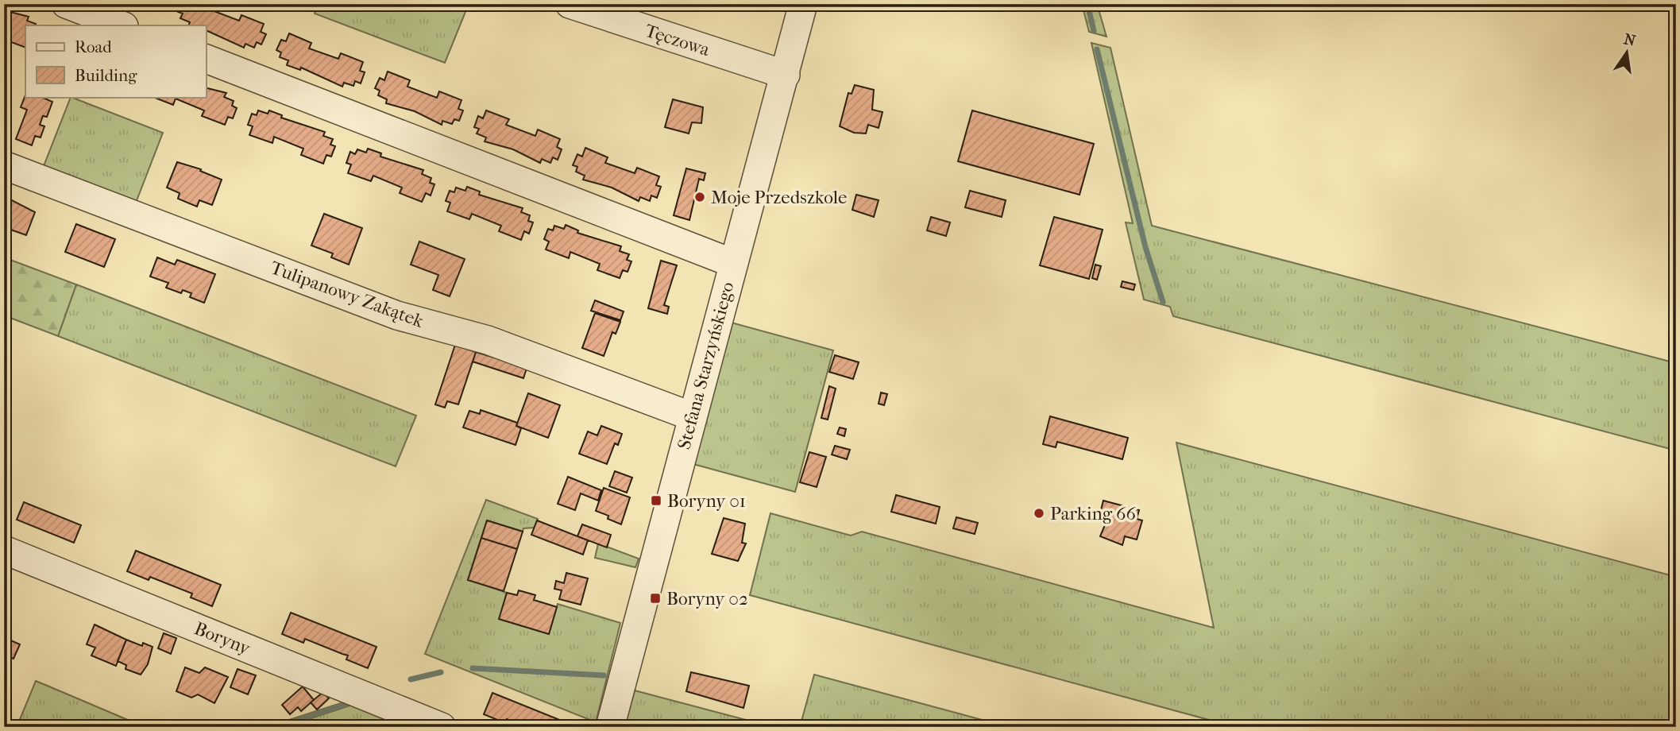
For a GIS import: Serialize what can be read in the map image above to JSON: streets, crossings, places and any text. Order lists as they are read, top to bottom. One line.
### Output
{"streets":{"street":["Tęczowa","Tulipanowy Zakątek","Stefana Starzyńskiego","Boryny"]},"crossings":[["Tęczowa","Stefana Starzyńskiego"],["Tulipanowy Zakątek","Stefana Starzyńskiego"]],"places":{"other":["Moje Przedszkole","Parking 66"],"transit":["Boryny 01","Boryny 02"]},"legend":["Road","Building"],"north":"top"}
